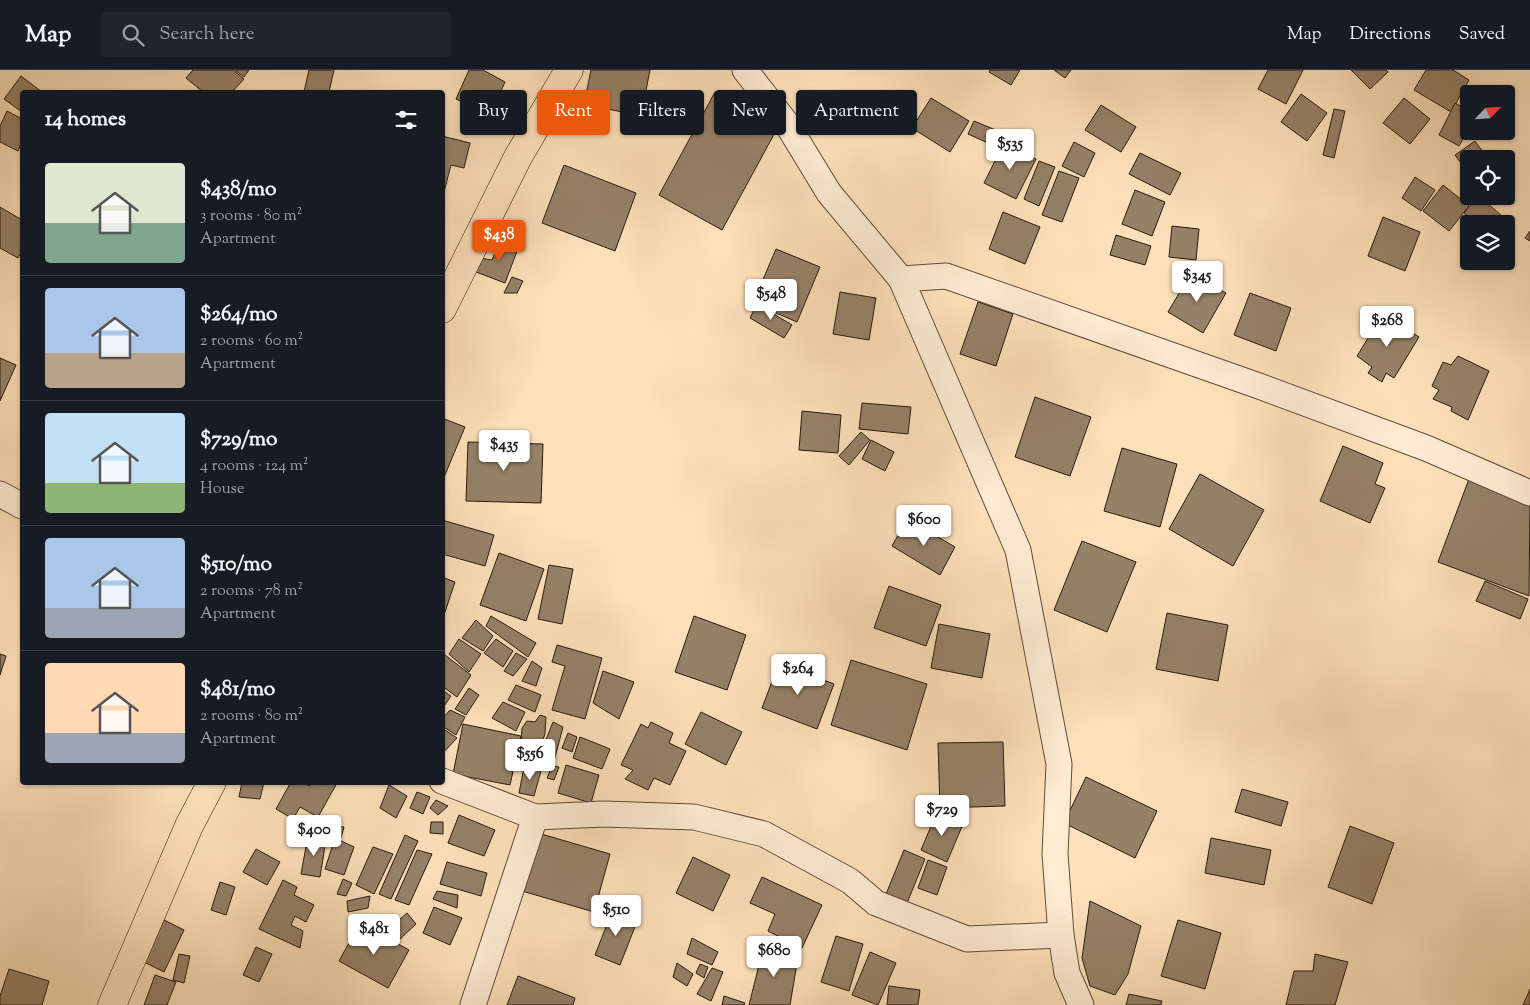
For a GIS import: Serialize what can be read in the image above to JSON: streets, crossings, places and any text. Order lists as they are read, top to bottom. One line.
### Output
{"north":"top right","page":{"header":"Map","search":"Search here","nav":["Map","Directions","Saved"],"chip":["Buy","Rent","Filters","New","Apartment"],"heading":"14 homes","price":["$535","$438","$345","$548","$268","$435","$600","$264","$556","$729","$400","$510","$481","$680"],"list":[{"name":"$438/mo","note":"3 rooms · 80 m² · Apartment"},{"name":"$264/mo","note":"2 rooms · 60 m² · Apartment"},{"name":"$729/mo","note":"4 rooms · 124 m² · House"},{"name":"$510/mo","note":"2 rooms · 78 m² · Apartment"},{"name":"$481/mo","note":"2 rooms · 80 m² · Apartment"}]}}
